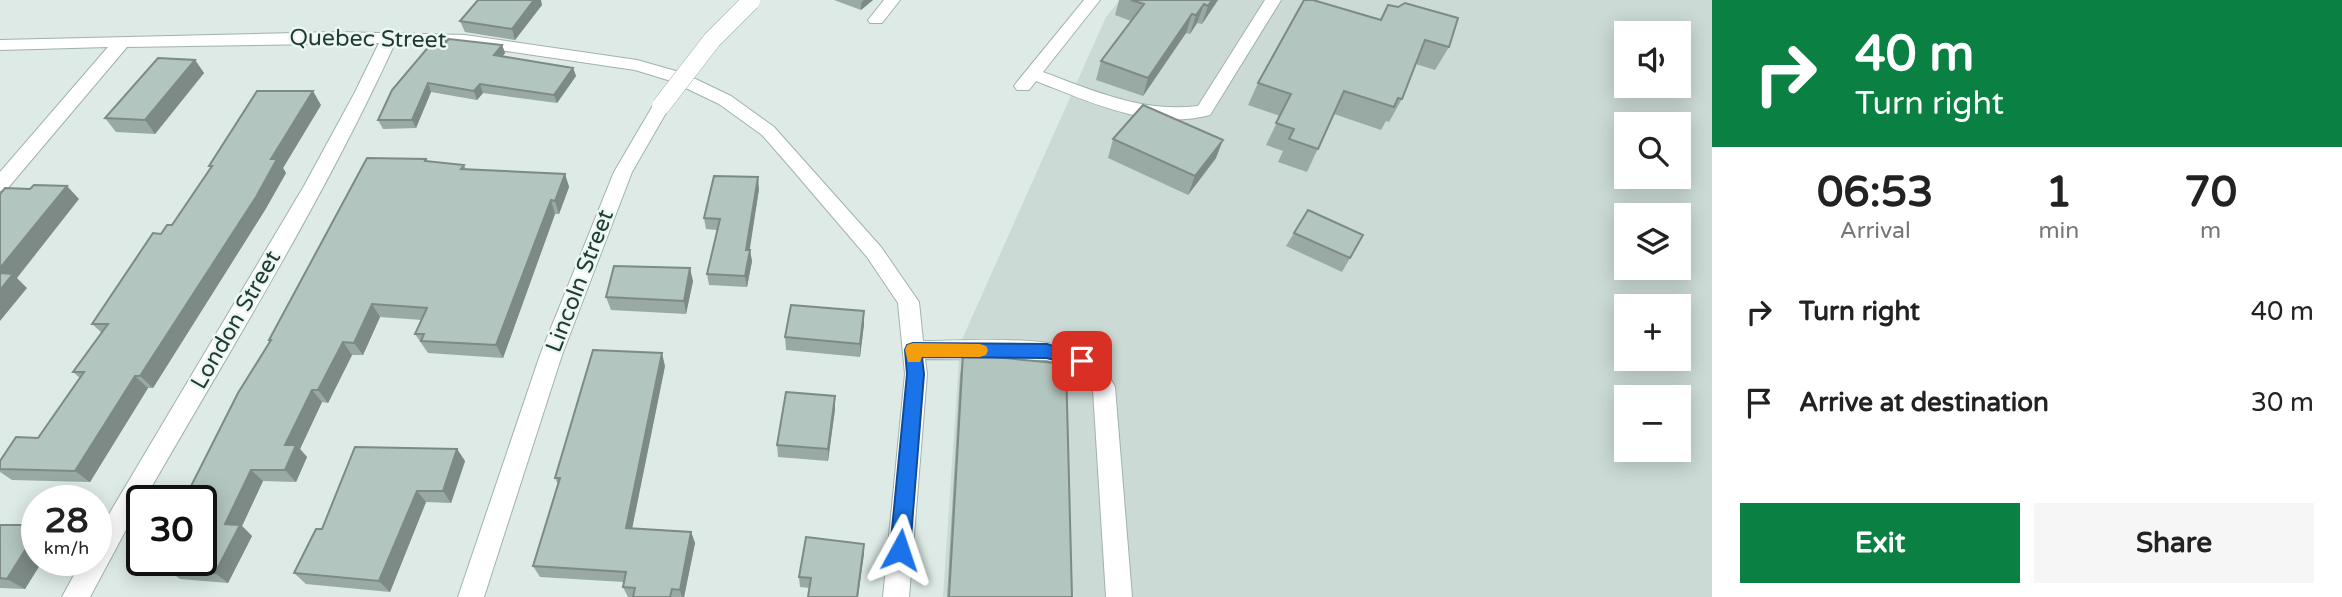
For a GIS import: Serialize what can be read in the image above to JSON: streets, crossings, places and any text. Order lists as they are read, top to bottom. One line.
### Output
{"streets":{"street":["Quebec Street","Lincoln Street","London Street"]},"crossings":[["Quebec Street","London Street"]],"page":{"turn":["40 m","Turn right"],"map_buttons":["+","−"],"eta":["06:53","Arrival","1","min","70","m"],"list":[{"name":"Turn right","value":"40 m"},{"name":"Arrive at destination","value":"30 m"}],"speed":"28 km/h","limit":"30","buttons":["Exit","Share"]}}
